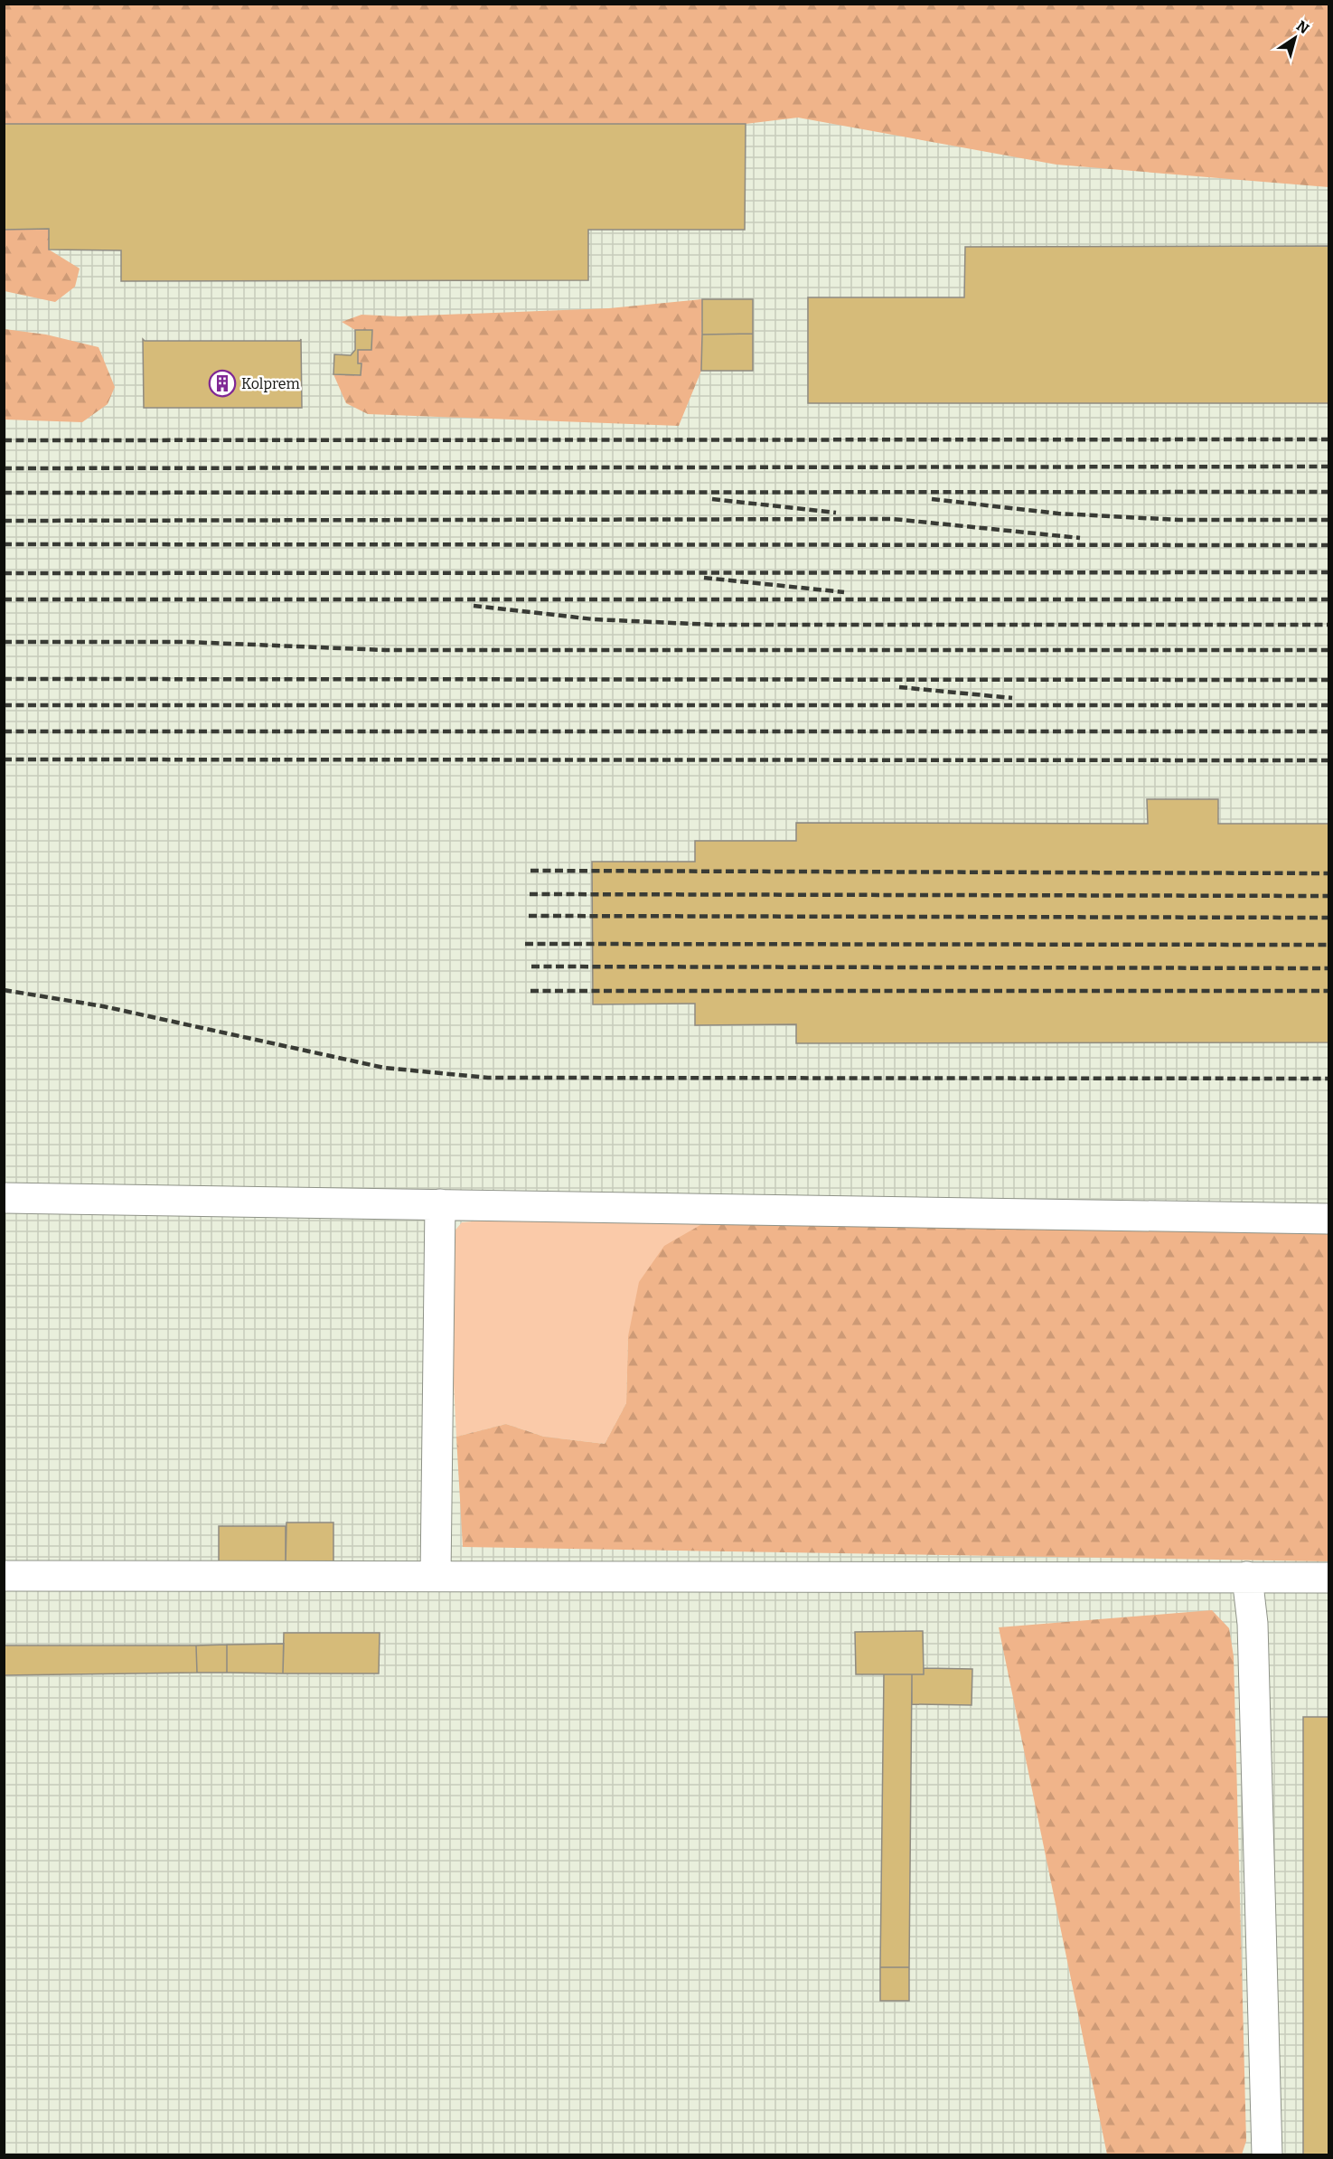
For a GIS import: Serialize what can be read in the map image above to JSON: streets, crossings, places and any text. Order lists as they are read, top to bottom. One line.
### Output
{"places":{"building":["Kolprem"]},"north":"top right"}
